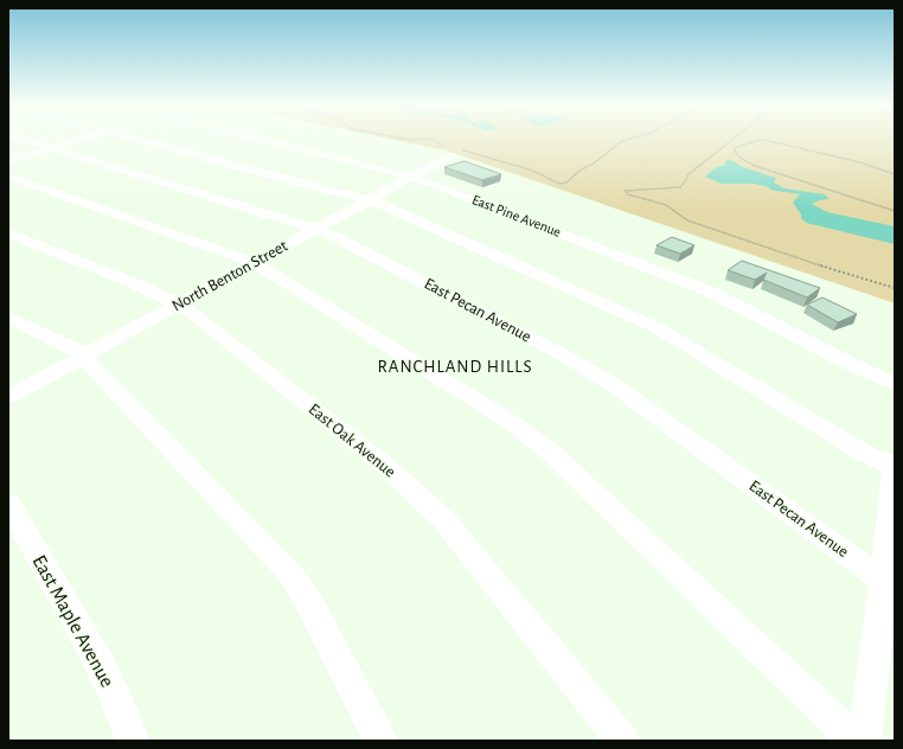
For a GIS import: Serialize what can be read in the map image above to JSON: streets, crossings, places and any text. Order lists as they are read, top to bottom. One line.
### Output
{"streets":{"street":["East Pine Avenue","North Benton Street","East Pecan Avenue","East Oak Avenue","East Maple Avenue"]},"crossings":[["East Pine Avenue","North Benton Street"],["North Benton Street","East Pecan Avenue"],["North Benton Street","East Oak Avenue"]],"districts":["RANCHLAND HILLS"]}
